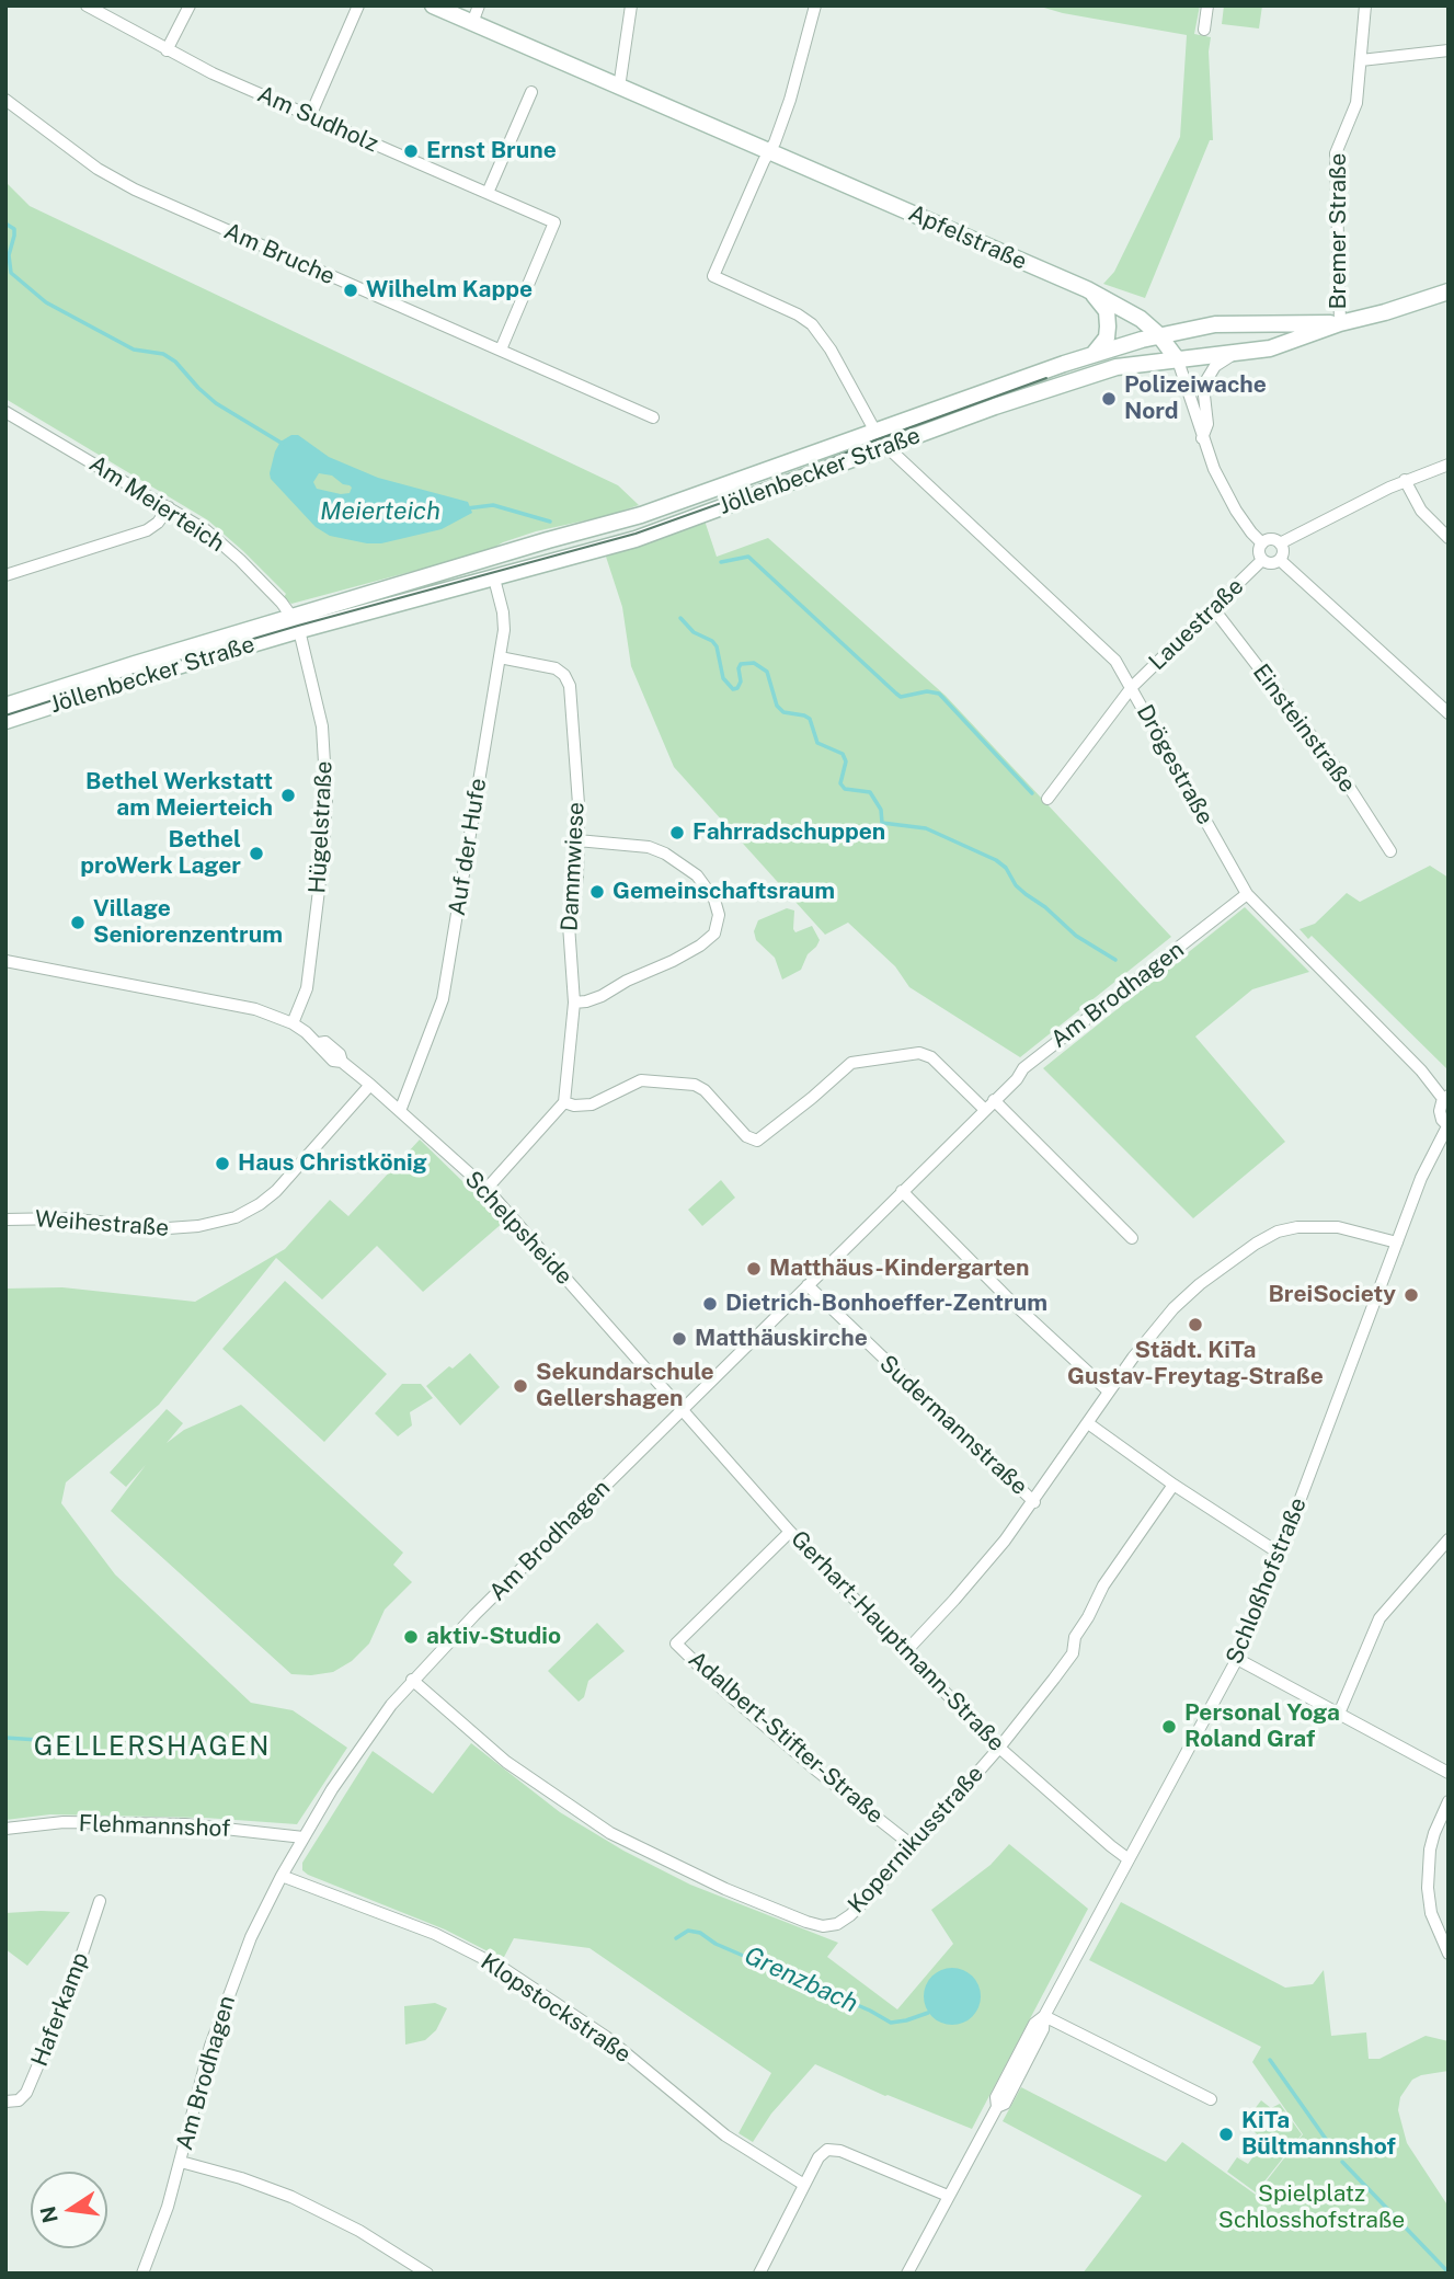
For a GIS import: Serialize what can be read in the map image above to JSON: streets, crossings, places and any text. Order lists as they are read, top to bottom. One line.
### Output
{"streets":{"main road":["Apfelstraße","Jöllenbecker Straße"],"street":["Am Sudholz","Bremer Straße","Am Bruche","Am Meierteich","Lauestraße","Einsteinstraße","Drögestraße","Hügelstraße","Auf der Hufe","Dammwiese","Am Brodhagen","Weihestraße","Schelpsheide","Sudermannstraße","Schloßhofstraße","Gerhart-Hauptmann-Straße","Adalbert-Stifter-Straße","Flehmannshof","Kopernikusstraße","Klopstockstraße","Haferkamp"]},"crossings":[["Am Sudholz","Am Bruche"],["Bremer Straße","Jöllenbecker Straße"],["Apfelstraße","Jöllenbecker Straße"],["Jöllenbecker Straße","Am Meierteich"],["Jöllenbecker Straße","Drögestraße"],["Jöllenbecker Straße","Hügelstraße"],["Jöllenbecker Straße","Auf der Hufe"],["Am Meierteich","Hügelstraße"],["Lauestraße","Einsteinstraße"],["Lauestraße","Drögestraße"],["Drögestraße","Am Brodhagen"],["Hügelstraße","Schelpsheide"],["Auf der Hufe","Dammwiese"],["Auf der Hufe","Schelpsheide"],["Am Brodhagen","Schelpsheide"],["Am Brodhagen","Sudermannstraße"],["Am Brodhagen","Gerhart-Hauptmann-Straße"],["Am Brodhagen","Flehmannshof"],["Am Brodhagen","Kopernikusstraße"],["Am Brodhagen","Klopstockstraße"],["Weihestraße","Schelpsheide"],["Schelpsheide","Gerhart-Hauptmann-Straße"],["Schloßhofstraße","Gerhart-Hauptmann-Straße"],["Gerhart-Hauptmann-Straße","Adalbert-Stifter-Straße"],["Gerhart-Hauptmann-Straße","Kopernikusstraße"],["Adalbert-Stifter-Straße","Kopernikusstraße"]],"districts":["GELLERSHAGEN"],"water":["Meierteich","Grenzbach"],"parks":["Spielplatz Schlosshofstraße"],"places":["Ernst Brune","Wilhelm Kappe","Polizeiwache Nord","Bethel Werkstatt am Meierteich","Fahrradschuppen","Bethel proWerk Lager","Gemeinschaftsraum","Village Seniorenzentrum","Haus Christkönig","Matthäus-Kindergarten","BreiSociety","Dietrich-Bonhoeffer-Zentrum","Städt. KiTa Gustav-Freytag-Straße","Matthäuskirche","Sekundarschule Gellershagen","aktiv-Studio","Personal Yoga Roland Graf","KiTa Bültmannshof"],"north":"left"}
